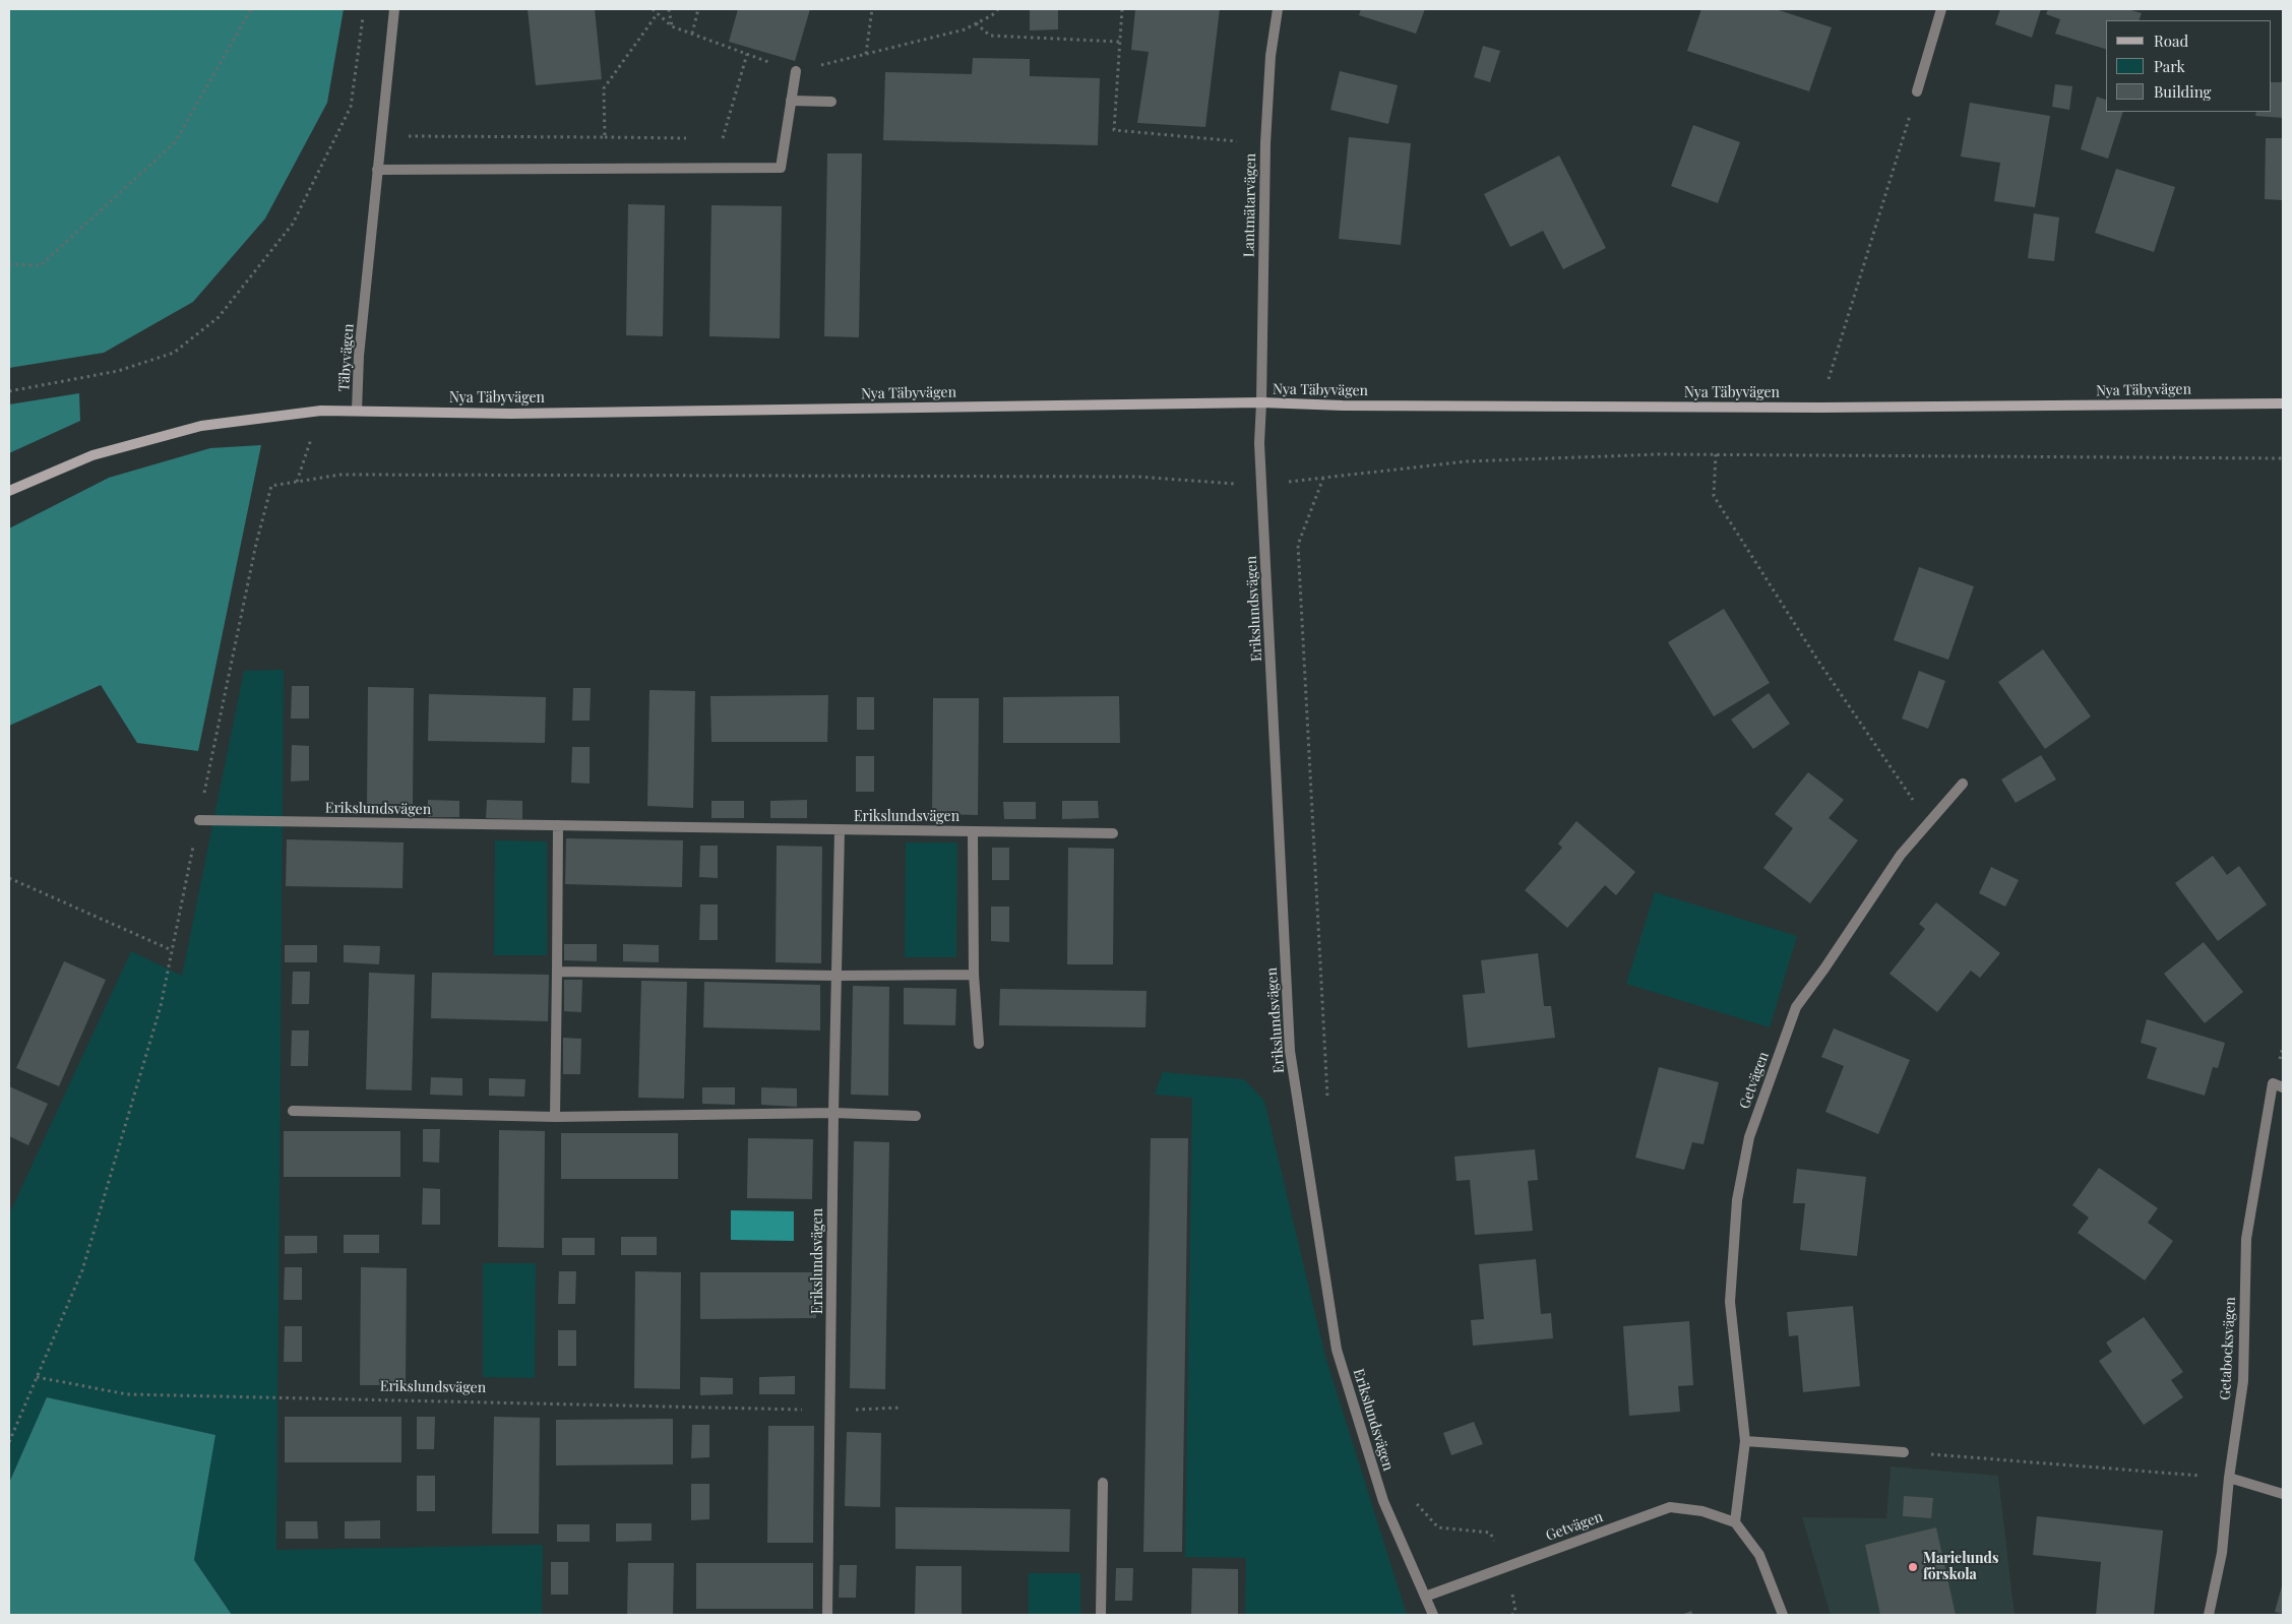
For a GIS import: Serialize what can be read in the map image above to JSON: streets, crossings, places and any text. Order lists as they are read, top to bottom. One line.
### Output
{"streets":{"main road":["Täbyvägen","Nya Täbyvägen"],"street":["Lantmätarvägen","Erikslundsvägen","Getvägen","Getabocksvägen"]},"crossings":[["Lantmätarvägen","Nya Täbyvägen"],["Lantmätarvägen","Erikslundsvägen"],["Täbyvägen","Nya Täbyvägen"],["Nya Täbyvägen","Erikslundsvägen"],["Erikslundsvägen","Getvägen"]],"places":["Marielunds förskola"],"legend":["Road","Park","Building"]}
